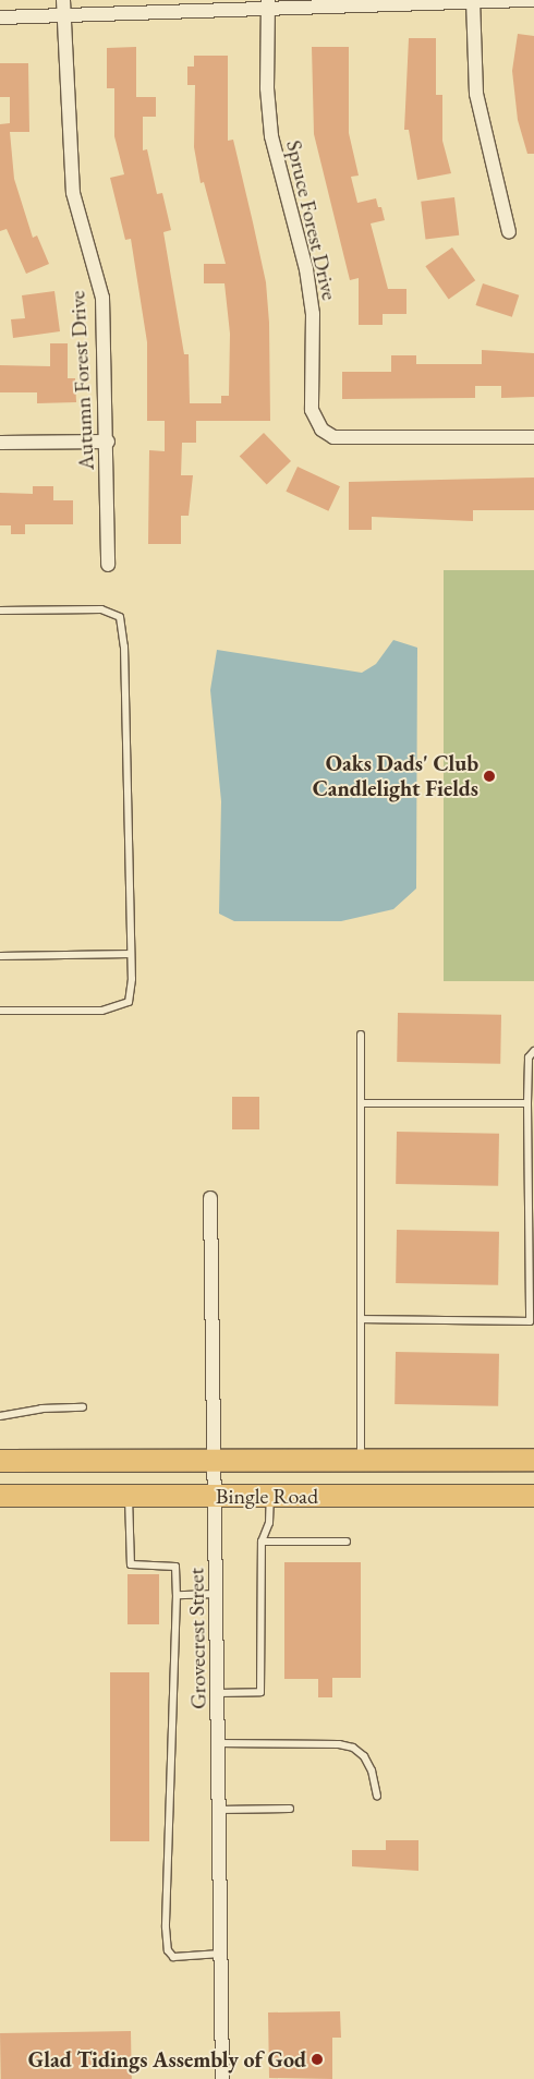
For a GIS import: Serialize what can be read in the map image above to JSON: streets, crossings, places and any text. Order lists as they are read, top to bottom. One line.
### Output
{"streets":{"main road":["Bingle Road"],"street":["Spruce Forest Drive","Autumn Forest Drive","Grovecrest Street"]},"crossings":[["Bingle Road","Grovecrest Street"]],"places":["Oaks Dads' Club Candlelight Fields","Glad Tidings Assembly of God"]}
